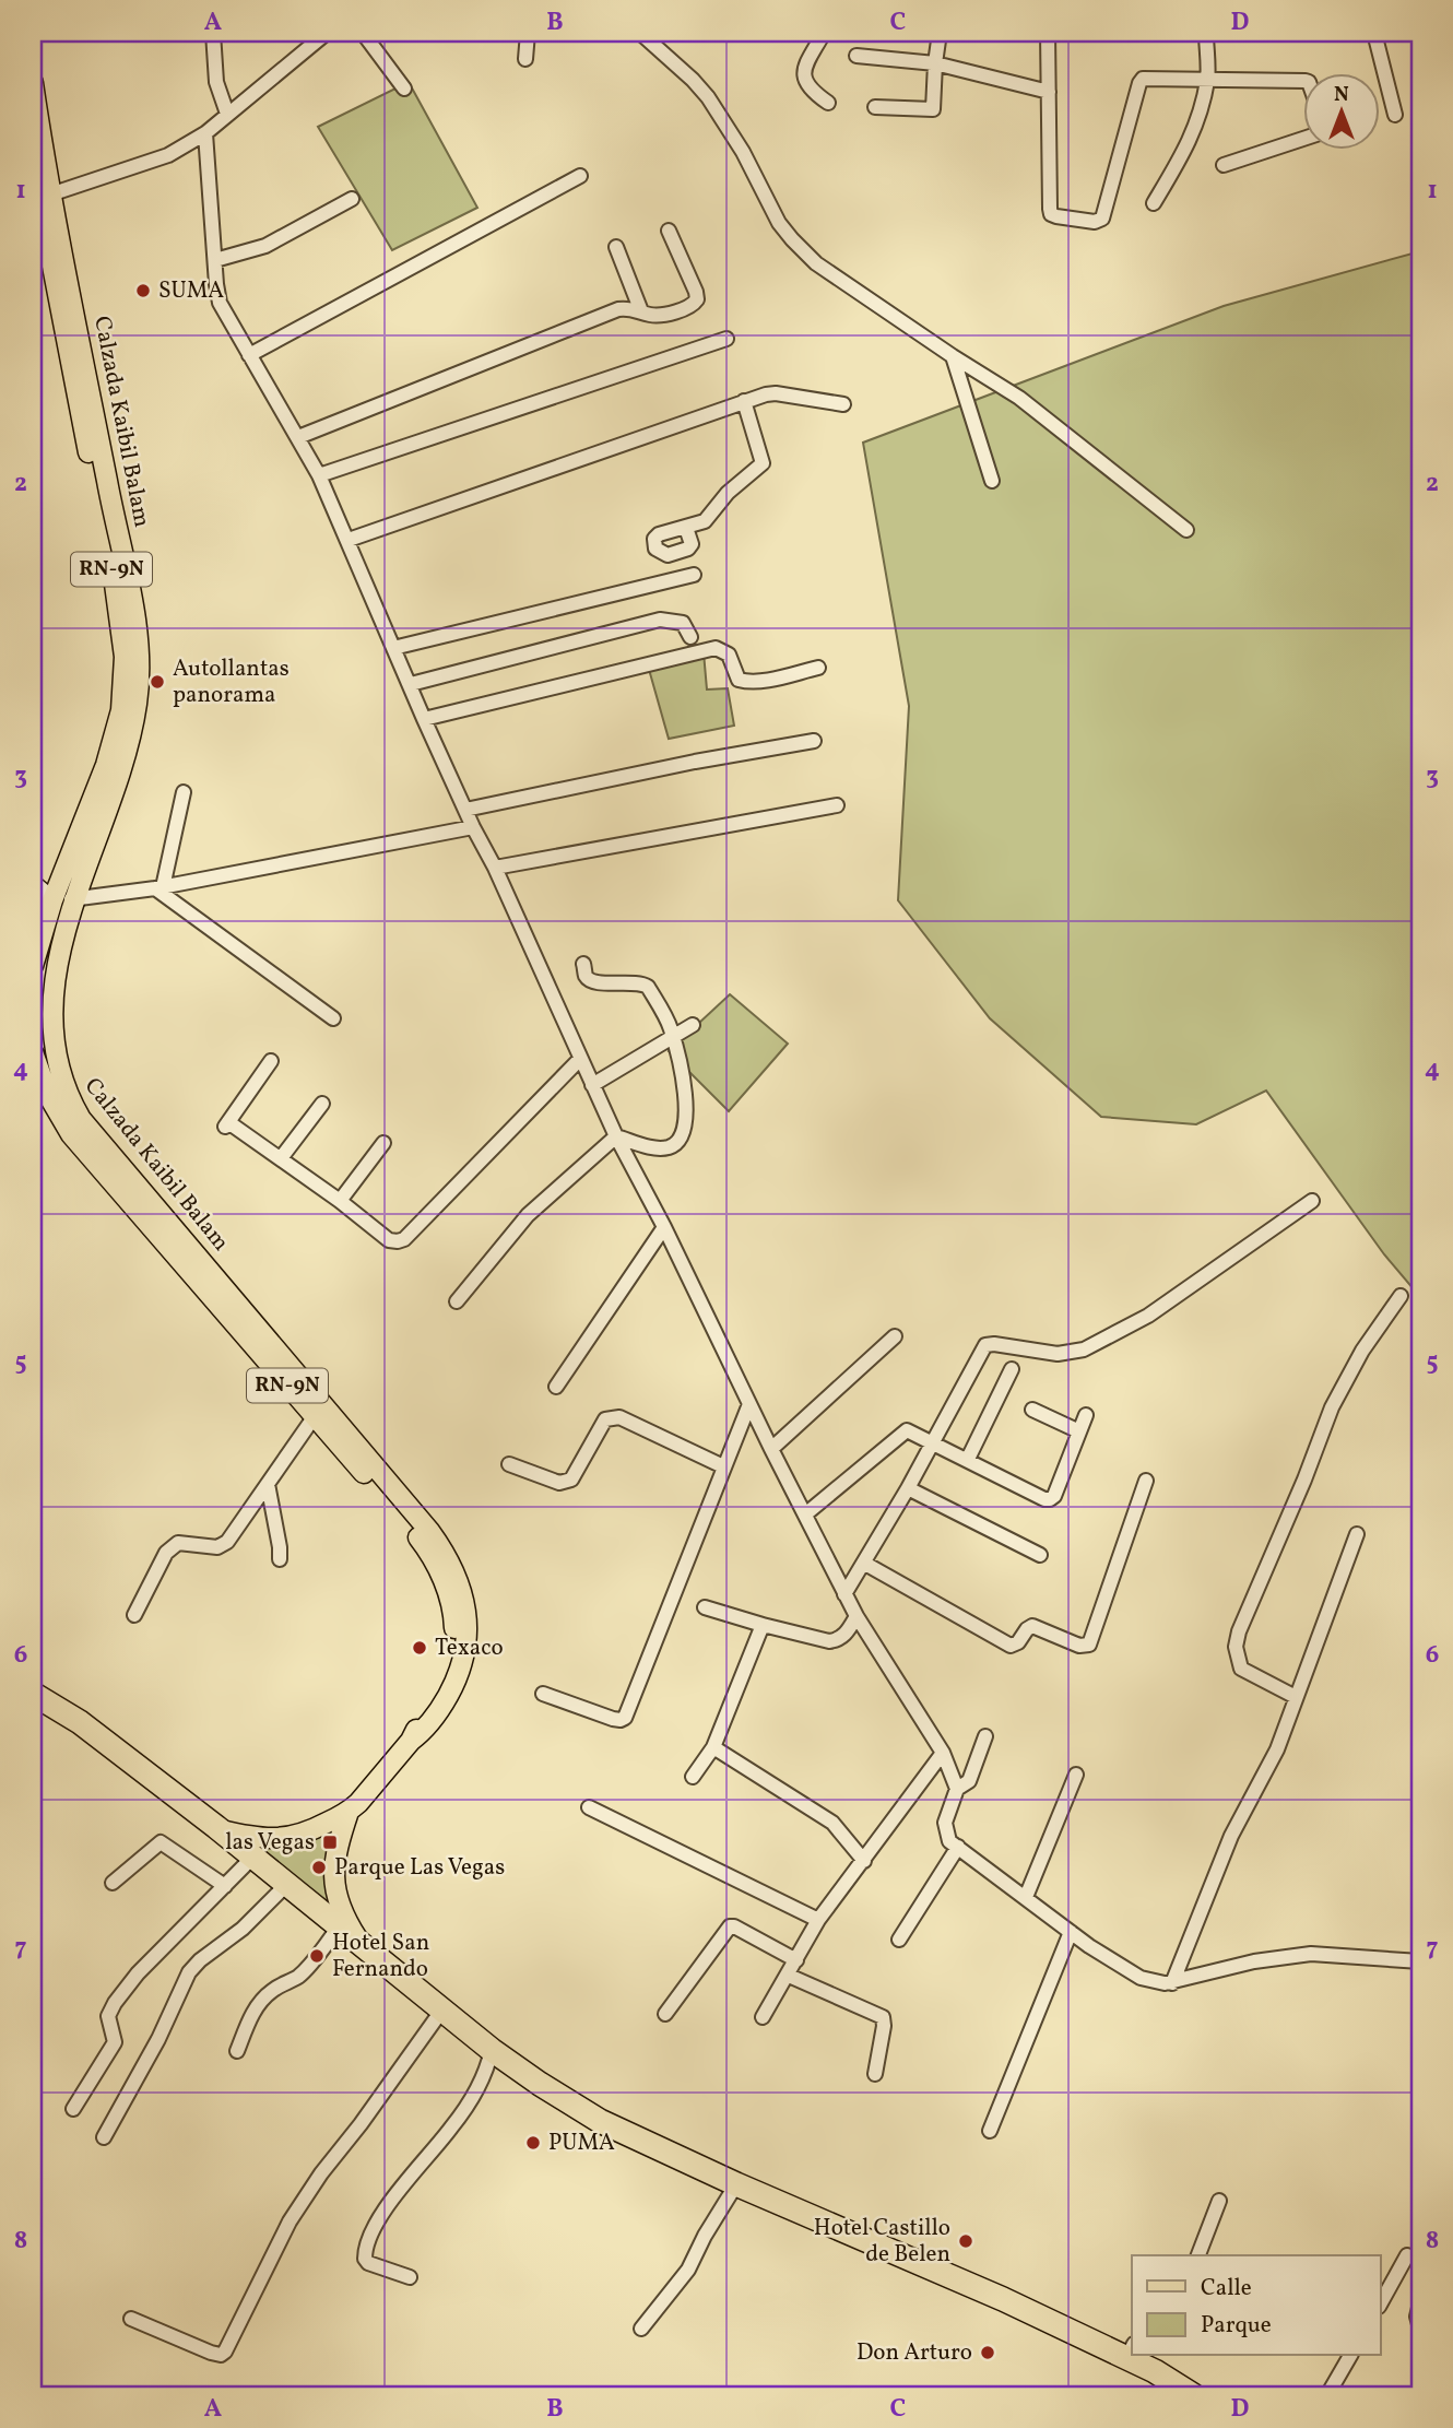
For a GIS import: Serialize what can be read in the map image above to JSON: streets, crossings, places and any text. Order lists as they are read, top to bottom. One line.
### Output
{"streets":{"main road":["Calzada Kaibil Balam","RN-9N"]},"places":{"other":["SUMA","Autollantas panorama","Texaco","Parque Las Vegas","Hotel San Fernando","PUMA","Hotel Castillo de Belen","Don Arturo"],"transit":["las Vegas"]},"legend":["Calle","Parque"],"north":"top","grid":{"columns":["A","B","C","D"],"rows":["1","2","3","4","5","6","7","8"]}}
